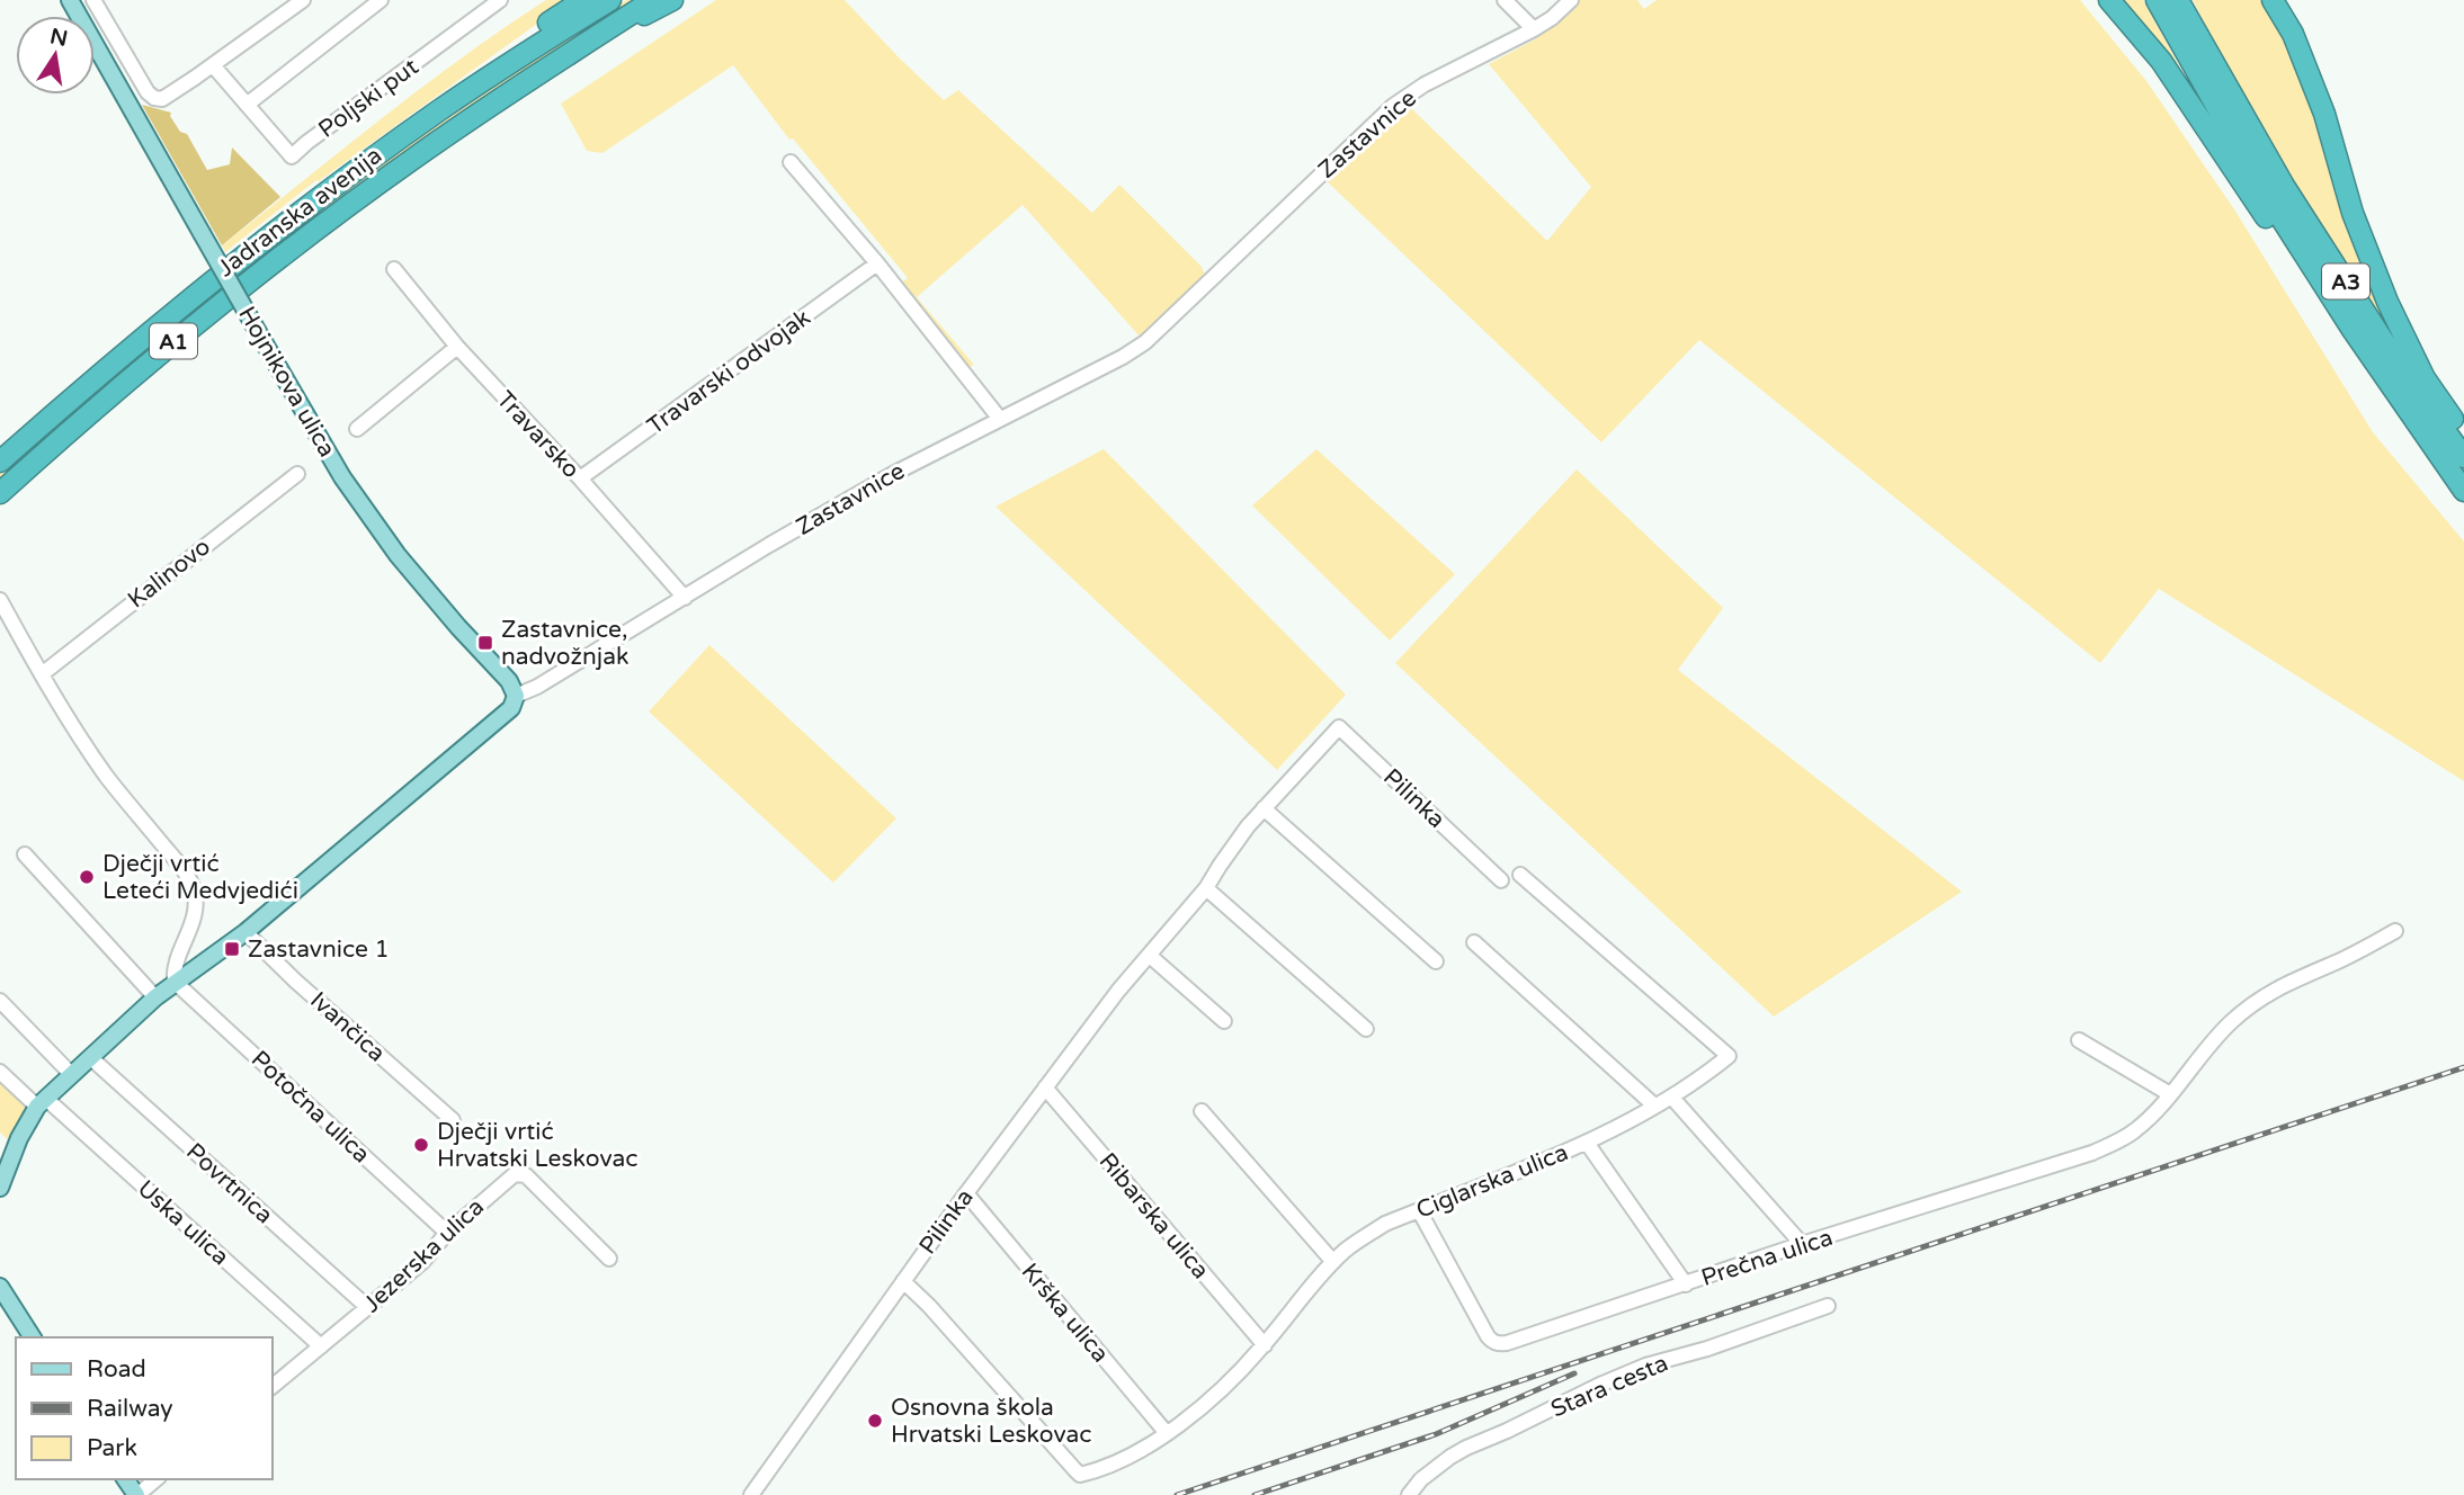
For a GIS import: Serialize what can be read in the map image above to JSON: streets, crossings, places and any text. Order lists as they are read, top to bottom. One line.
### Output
{"streets":{"highway":["Jadranska avenija","A3","A1"],"main road":["Zastavnice","Hojnikova ulica"],"street":["Poljski put","Travarski odvojak","Travarsko","Kalinovo","Pilinka","Ivančica","Potočna ulica","Ciglarska ulica","Povrtnica","Ribarska ulica","Uska ulica","Jezerska ulica","Prečna ulica","Krška ulica","Stara cesta"]},"crossings":[["Zastavnice","Hojnikova ulica"],["Zastavnice","Travarsko"],["Zastavnice","Ivančica"],["Zastavnice","Potočna ulica"],["Zastavnice","Povrtnica"],["Zastavnice","Uska ulica"],["Travarski odvojak","Travarsko"],["Pilinka","Ciglarska ulica"],["Pilinka","Ribarska ulica"],["Pilinka","Krška ulica"],["Potočna ulica","Jezerska ulica"],["Ciglarska ulica","Ribarska ulica"],["Ciglarska ulica","Prečna ulica"],["Ciglarska ulica","Krška ulica"],["Povrtnica","Jezerska ulica"],["Uska ulica","Jezerska ulica"]],"places":{"transit":["Zastavnice, nadvožnjak","Zastavnice 1"],"other":["Dječji vrtić Leteći Medvjedići","Dječji vrtić Hrvatski Leskovac","Osnovna škola Hrvatski Leskovac"]},"legend":["Road","Railway","Park"],"north":"top"}
